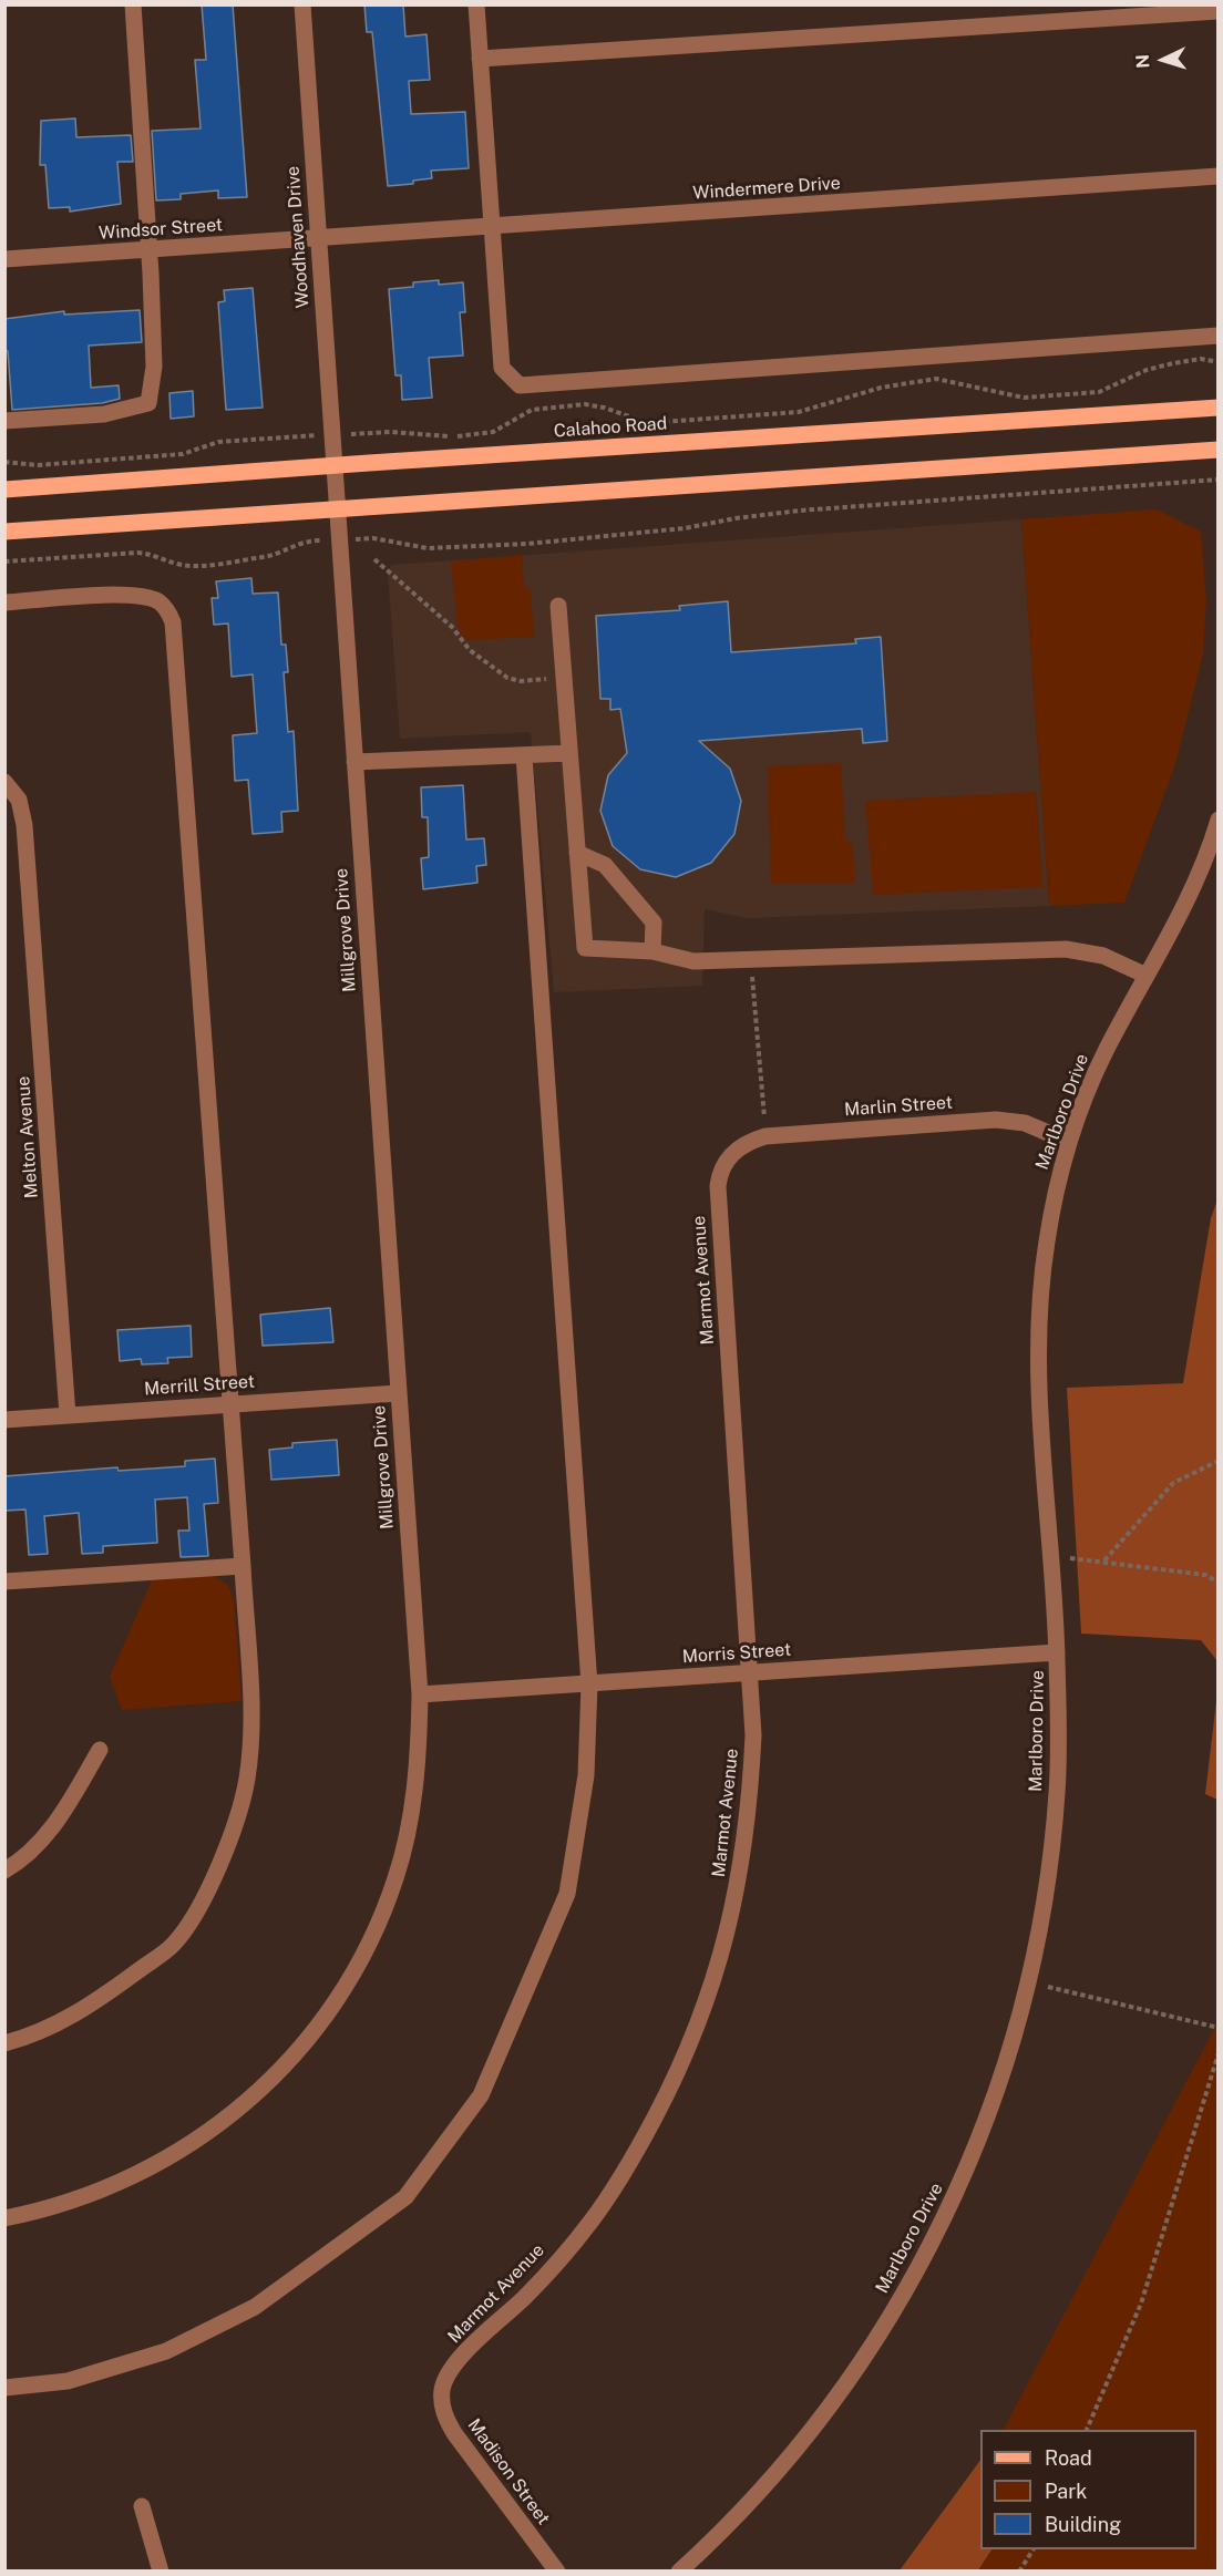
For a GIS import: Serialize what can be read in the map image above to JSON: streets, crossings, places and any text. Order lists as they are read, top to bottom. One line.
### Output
{"streets":{"main road":["Calahoo Road"],"street":["Windermere Drive","Windsor Street","Woodhaven Drive","Millgrove Drive","Marlin Street","Marlboro Drive","Melton Avenue","Marmot Avenue","Merrill Street","Morris Street","Madison Street"]},"crossings":[["Windermere Drive","Windsor Street"],["Windermere Drive","Woodhaven Drive"],["Windsor Street","Woodhaven Drive"],["Woodhaven Drive","Calahoo Road"],["Woodhaven Drive","Millgrove Drive"],["Millgrove Drive","Merrill Street"],["Millgrove Drive","Morris Street"],["Marlin Street","Marlboro Drive"],["Marlin Street","Marmot Avenue"],["Marlboro Drive","Morris Street"],["Melton Avenue","Merrill Street"],["Marmot Avenue","Morris Street"],["Marmot Avenue","Madison Street"]],"legend":["Road","Park","Building"],"north":"left"}
